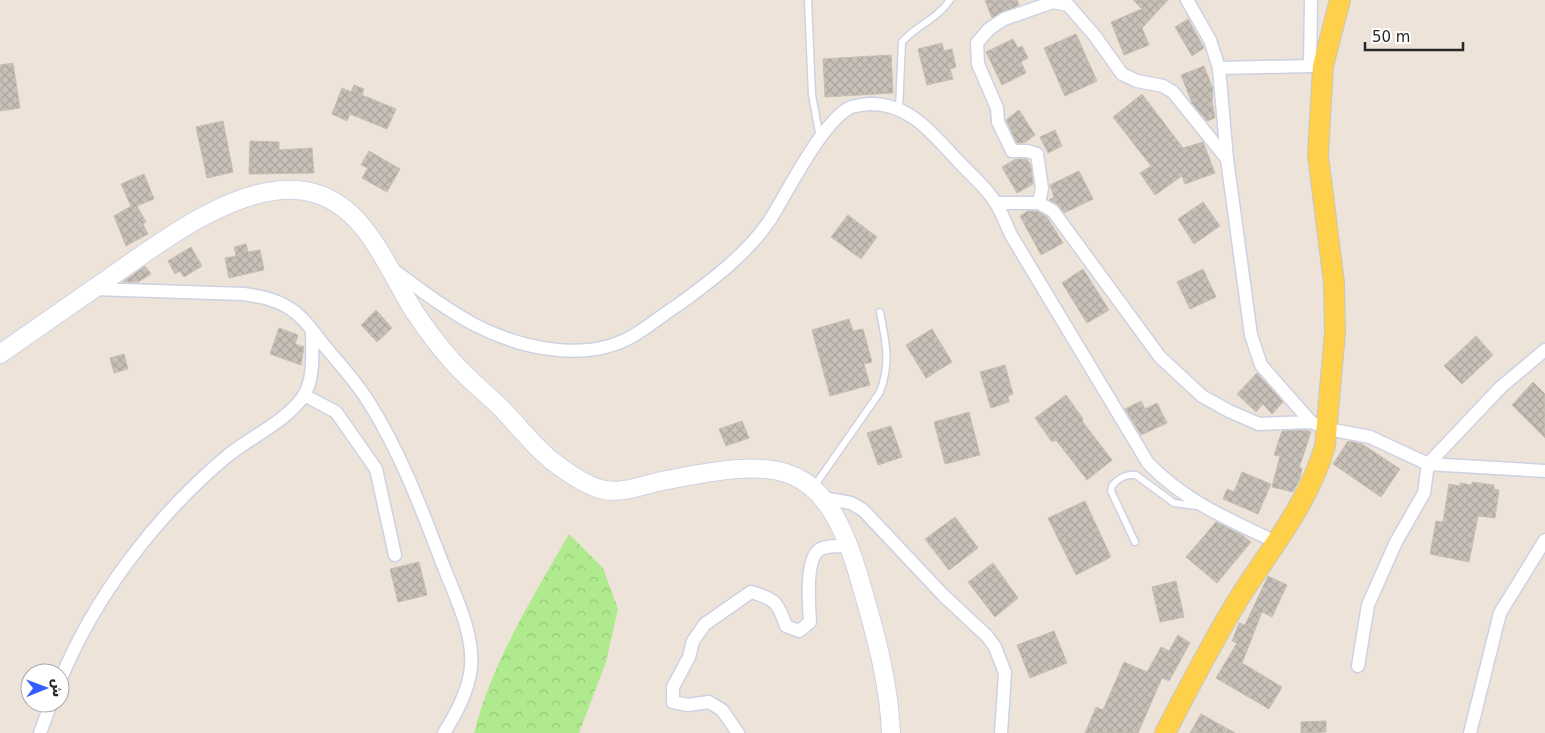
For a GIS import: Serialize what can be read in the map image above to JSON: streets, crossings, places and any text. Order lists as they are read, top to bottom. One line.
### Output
{"scale_bar":"50 m","north":"right"}
